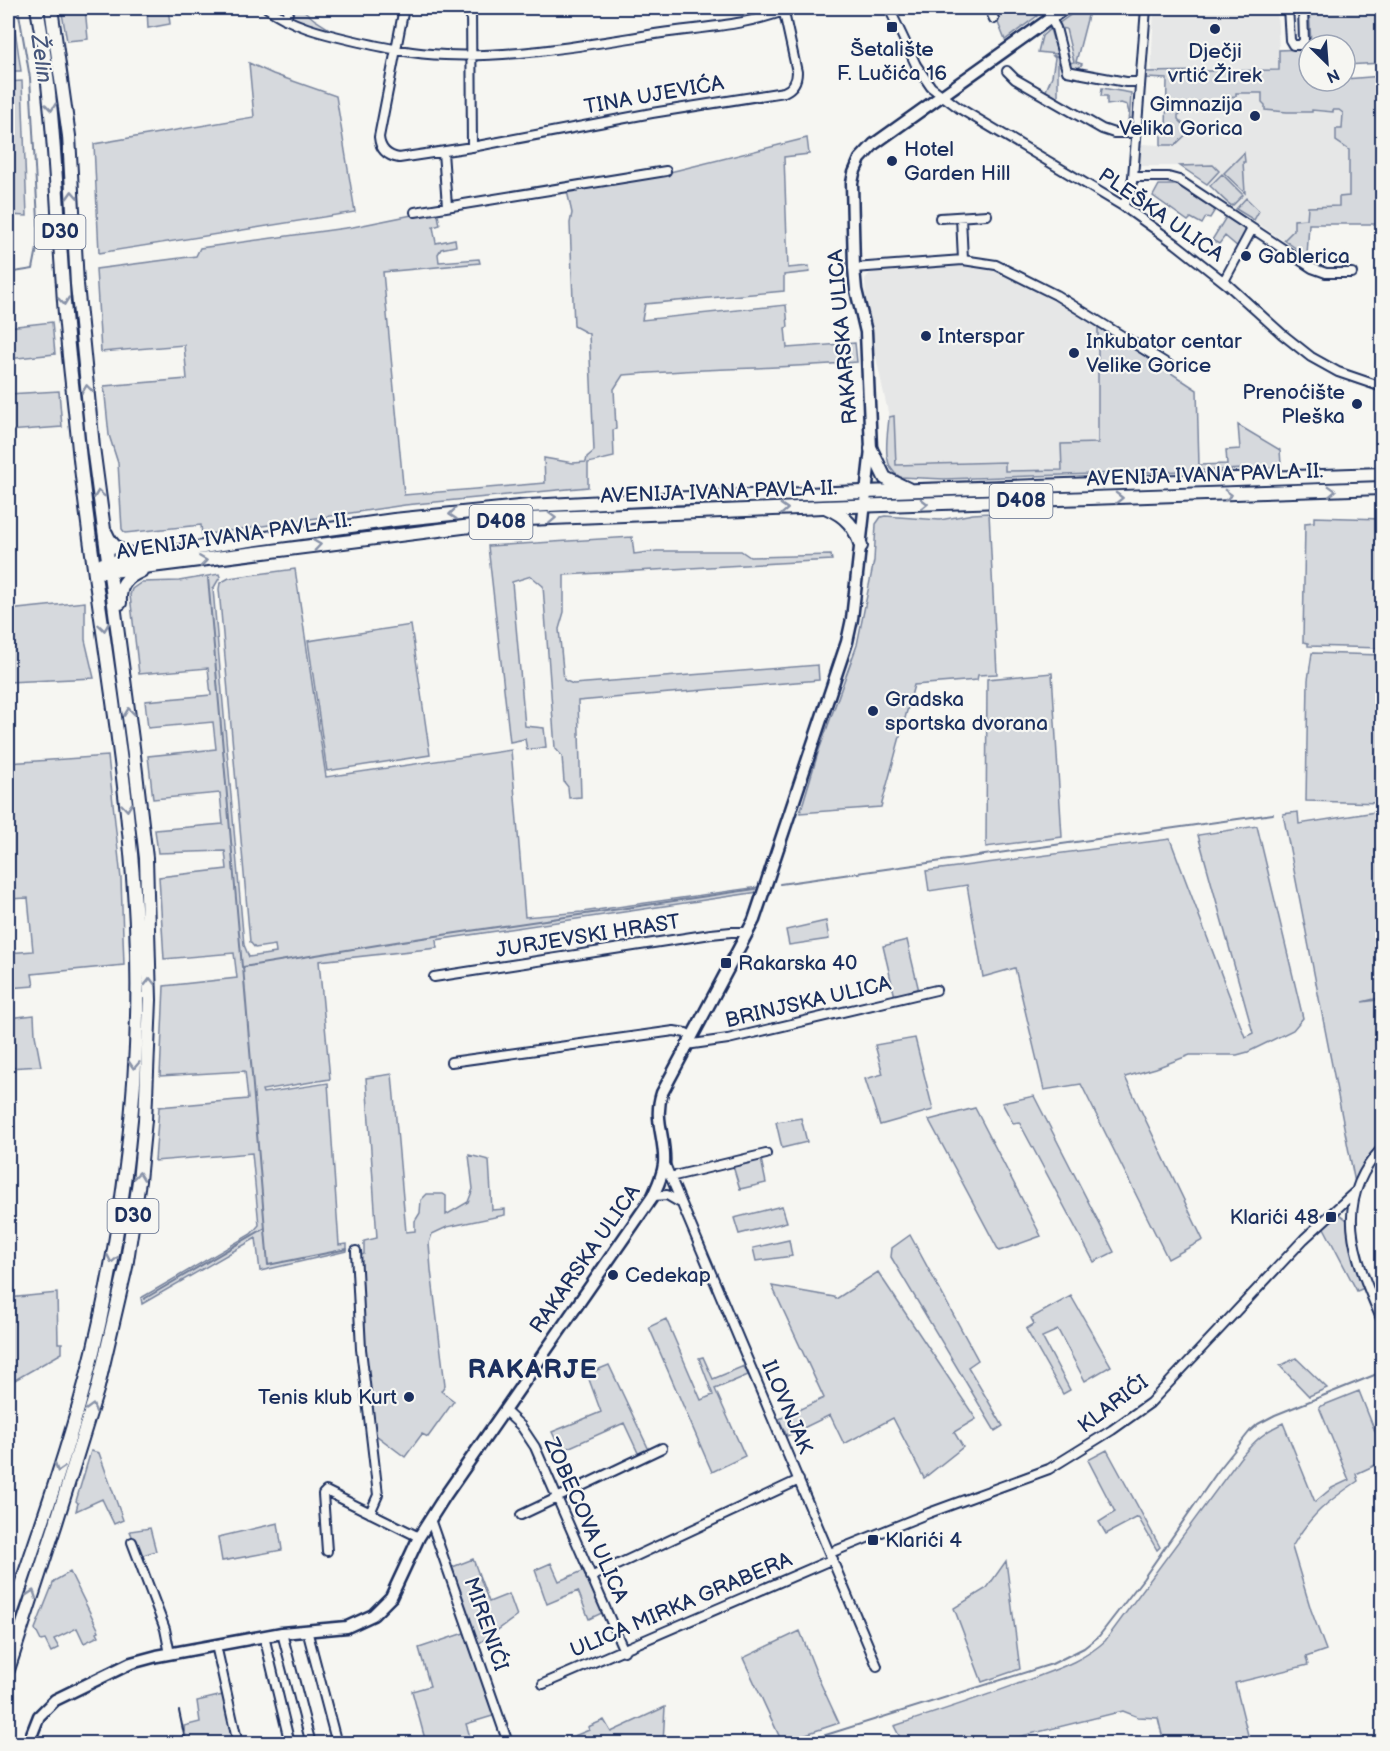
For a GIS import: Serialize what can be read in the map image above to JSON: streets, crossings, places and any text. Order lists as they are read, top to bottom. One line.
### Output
{"streets":{"main road":["D30","RAKARSKA ULICA","AVENIJA IVANA PAVLA II.","D408"],"street":["TINA UJEVIĆA","PLEŠKA ULICA","JURJEVSKI HRAST","BRINJSKA ULICA","KLARIĆI","ILOVNJAK","ZOBECOVA ULICA","ULICA MIRKA GRABERA","MIRENIĆI"]},"crossings":[["PLEŠKA ULICA","RAKARSKA ULICA"],["D30","AVENIJA IVANA PAVLA II."],["RAKARSKA ULICA","AVENIJA IVANA PAVLA II."],["RAKARSKA ULICA","JURJEVSKI HRAST"],["RAKARSKA ULICA","BRINJSKA ULICA"],["RAKARSKA ULICA","ILOVNJAK"],["RAKARSKA ULICA","ZOBECOVA ULICA"],["RAKARSKA ULICA","MIRENIĆI"],["KLARIĆI","ILOVNJAK"],["KLARIĆI","ULICA MIRKA GRABERA"],["ILOVNJAK","ULICA MIRKA GRABERA"],["ZOBECOVA ULICA","ULICA MIRKA GRABERA"]],"districts":["RAKARJE"],"water":["Želin"],"places":{"transit":["Šetalište F. Lučića 16","Rakarska 40","Klarići 48","Klarići 4"],"other":["Dječji vrtić Žirek","Gimnazija Velika Gorica","Hotel Garden Hill","Gablerica","Interspar","Inkubator centar Velike Gorice","Prenoćište Pleška","Gradska sportska dvorana","Cedekap","Tenis klub Kurt"]},"north":"bottom right"}
